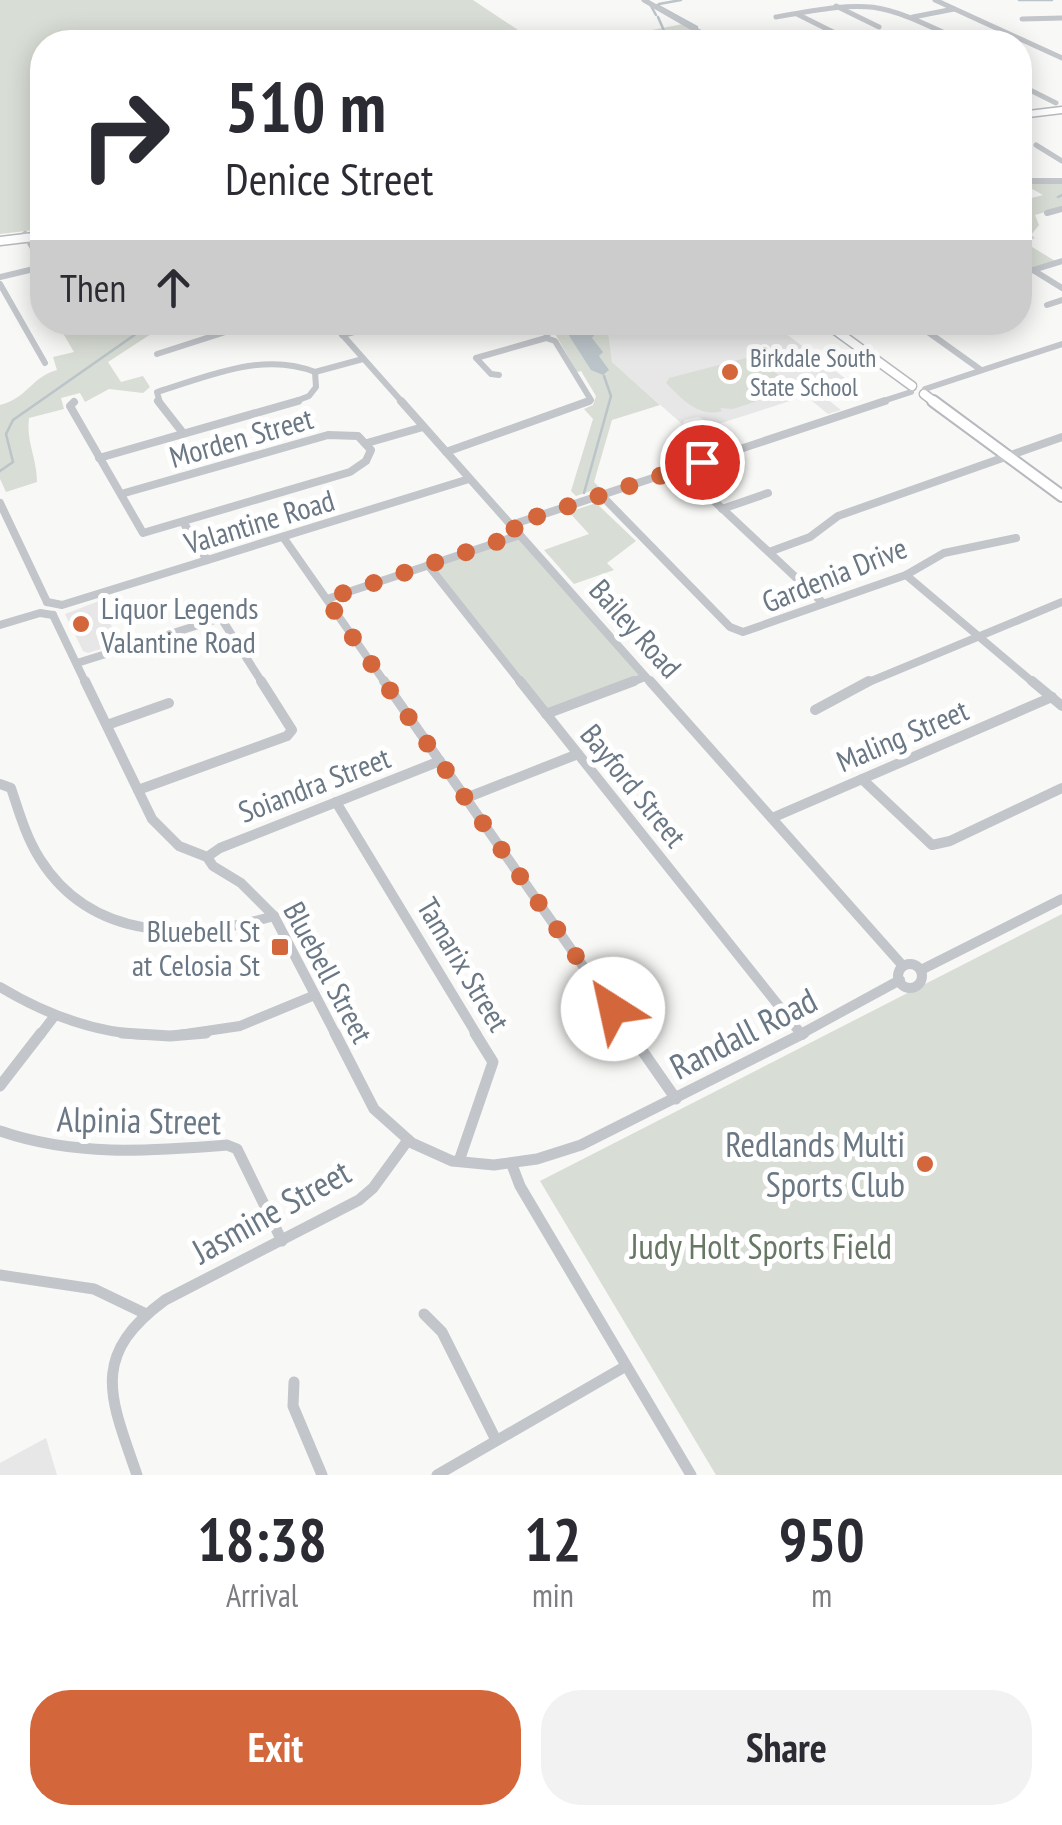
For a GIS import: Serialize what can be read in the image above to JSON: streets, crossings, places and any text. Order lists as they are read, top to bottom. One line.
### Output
{"streets":{"street":["Morden Street","Valantine Road","Gardenia Drive","Bailey Road","Maling Street","Soiandra Street","Bayford Street","Tamarix Street","Bluebell Street","Randall Road","Alpinia Street","Jasmine Street"]},"crossings":[["Valantine Road","Bailey Road"],["Bailey Road","Maling Street"],["Bailey Road","Randall Road"],["Soiandra Street","Tamarix Street"],["Soiandra Street","Bluebell Street"],["Bayford Street","Randall Road"],["Tamarix Street","Bluebell Street"],["Bluebell Street","Randall Road"],["Bluebell Street","Jasmine Street"],["Alpinia Street","Jasmine Street"]],"parks":["Judy Holt Sports Field"],"places":{"other":["Birkdale South State School","Liquor Legends Valantine Road","Redlands Multi Sports Club"],"transit":["Bluebell St at Celosia St"]},"page":{"turn":["510 m","Denice Street"],"then":"Then","eta":["18:38","Arrival","12","min","950","m"],"buttons":["Exit","Share"]}}
